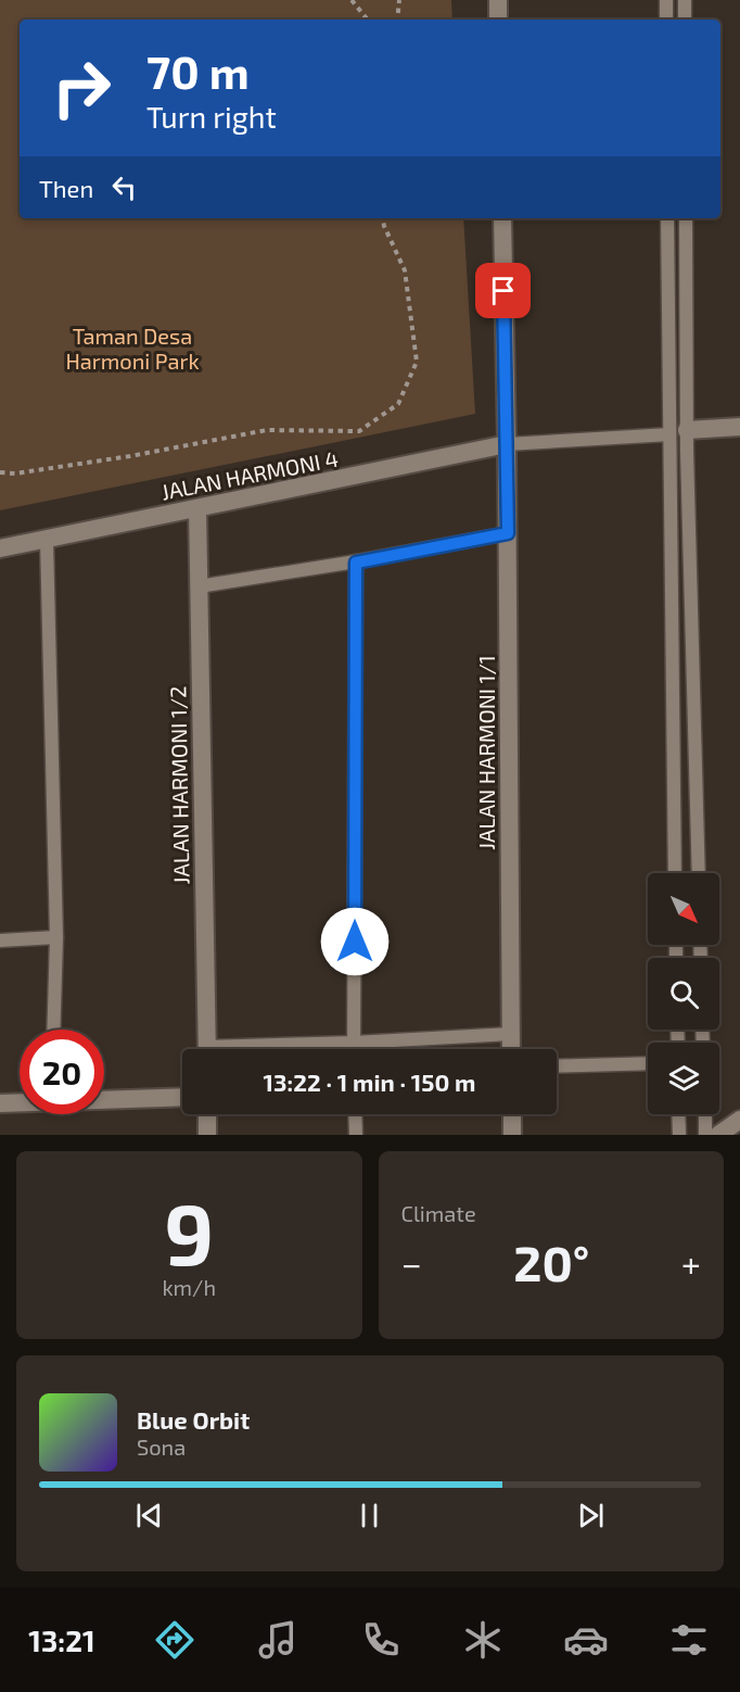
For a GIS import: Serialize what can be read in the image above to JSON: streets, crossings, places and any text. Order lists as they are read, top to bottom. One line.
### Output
{"streets":{"street":["JALAN HARMONI 4","JALAN HARMONI 1/1","JALAN HARMONI 1/2"]},"crossings":[["JALAN HARMONI 4","JALAN HARMONI 1/1"],["JALAN HARMONI 4","JALAN HARMONI 1/2"]],"parks":["Taman Desa Harmoni Park"],"north":"bottom right","page":{"turn":["70 m","Turn right"],"then":"Then","limit":"20","trip":"13:22 · 1 min · 150 m","tile":[["9","km/h"],"Climate"],"heat":["−","20°","+"],"song":["Blue Orbit","Sona"],"tabs":"13:21"}}
